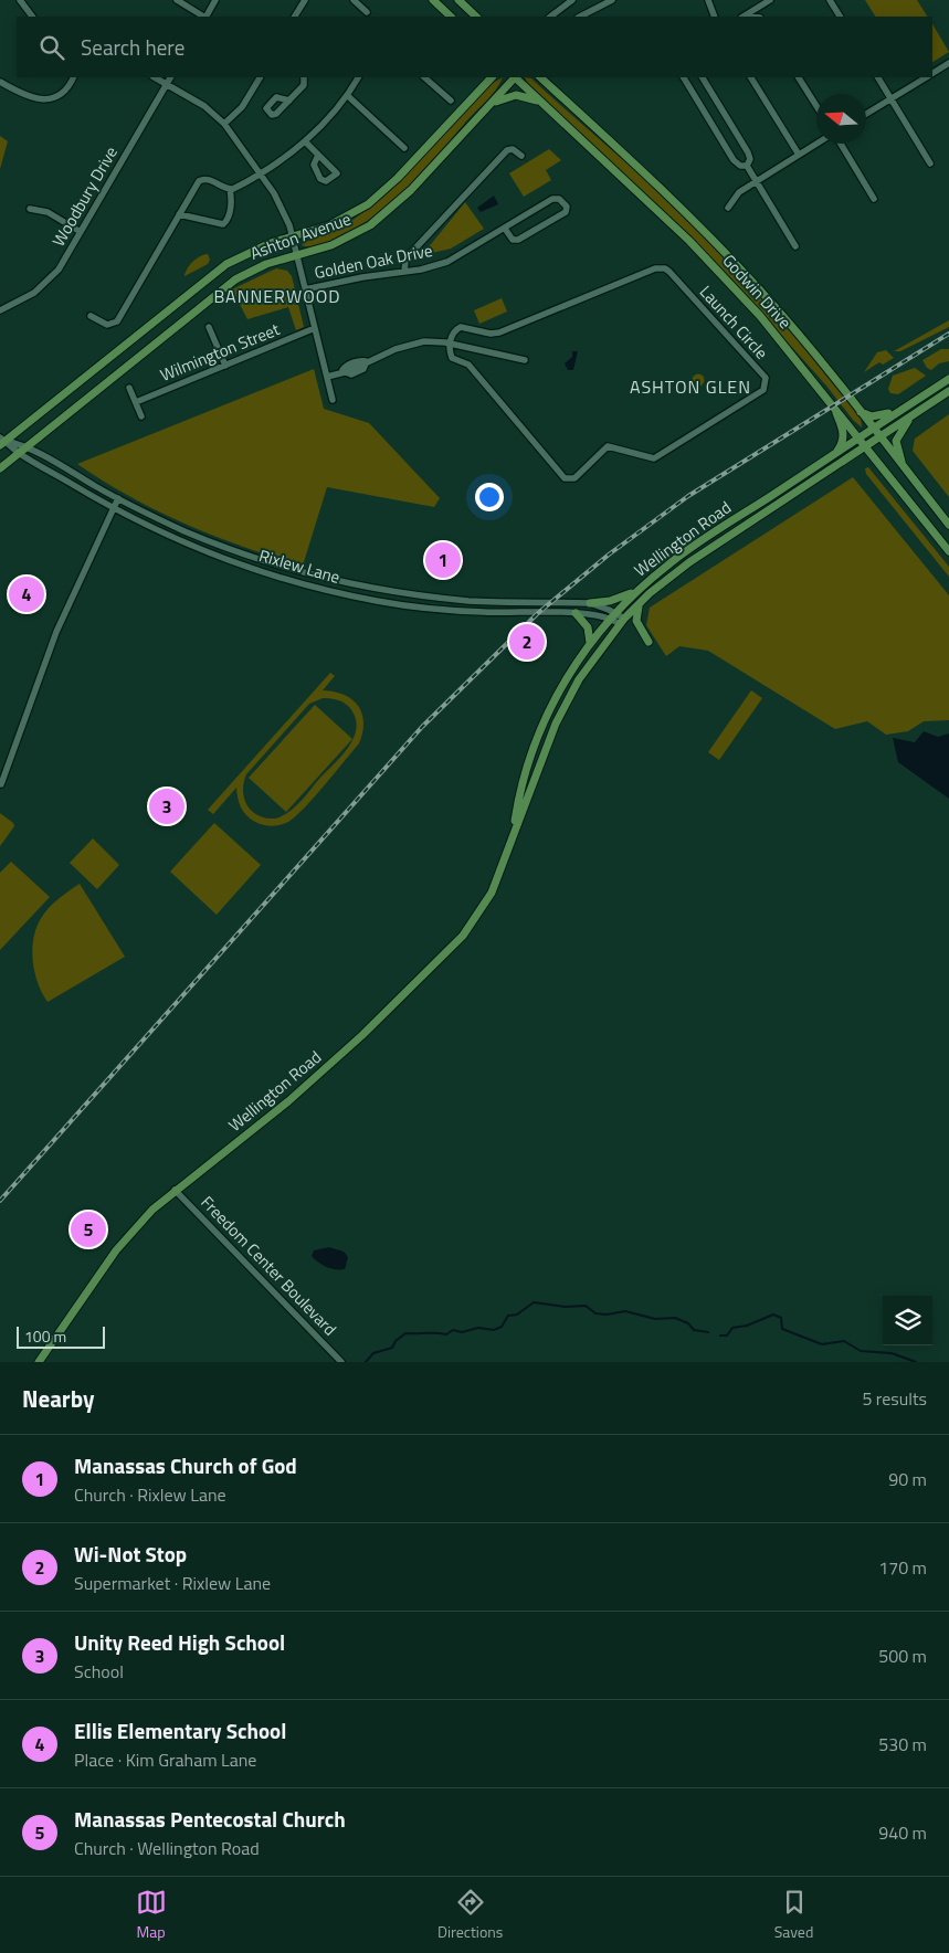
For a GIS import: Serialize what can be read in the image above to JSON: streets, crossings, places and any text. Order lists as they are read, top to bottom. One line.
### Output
{"streets":{"main road":["Ashton Avenue","Godwin Drive","Wellington Road"],"street":["Woodbury Drive","Golden Oak Drive","Launch Circle","Wilmington Street","Rixlew Lane","Freedom Center Boulevard"]},"crossings":[["Ashton Avenue","Rixlew Lane"],["Godwin Drive","Wellington Road"],["Wellington Road","Rixlew Lane"],["Wellington Road","Freedom Center Boulevard"]],"districts":["BANNERWOOD","ASHTON GLEN"],"scale_bar":"100 m","north":"left","page":{"search":"Search here","pins":["1","4","2","3","5"],"scale":"100 m","heading":["Nearby","5 results"],"list":[{"mark":"1","name":"Manassas Church of God","note":"Church · Rixlew Lane","value":"90 m"},{"mark":"2","name":"Wi-Not Stop","note":"Supermarket · Rixlew Lane","value":"170 m"},{"mark":"3","name":"Unity Reed High School","note":"School","value":"500 m"},{"mark":"4","name":"Ellis Elementary School","note":"Place · Kim Graham Lane","value":"530 m"},{"mark":"5","name":"Manassas Pentecostal Church","note":"Church · Wellington Road","value":"940 m"}],"nav":["Map","Directions","Saved"]}}
